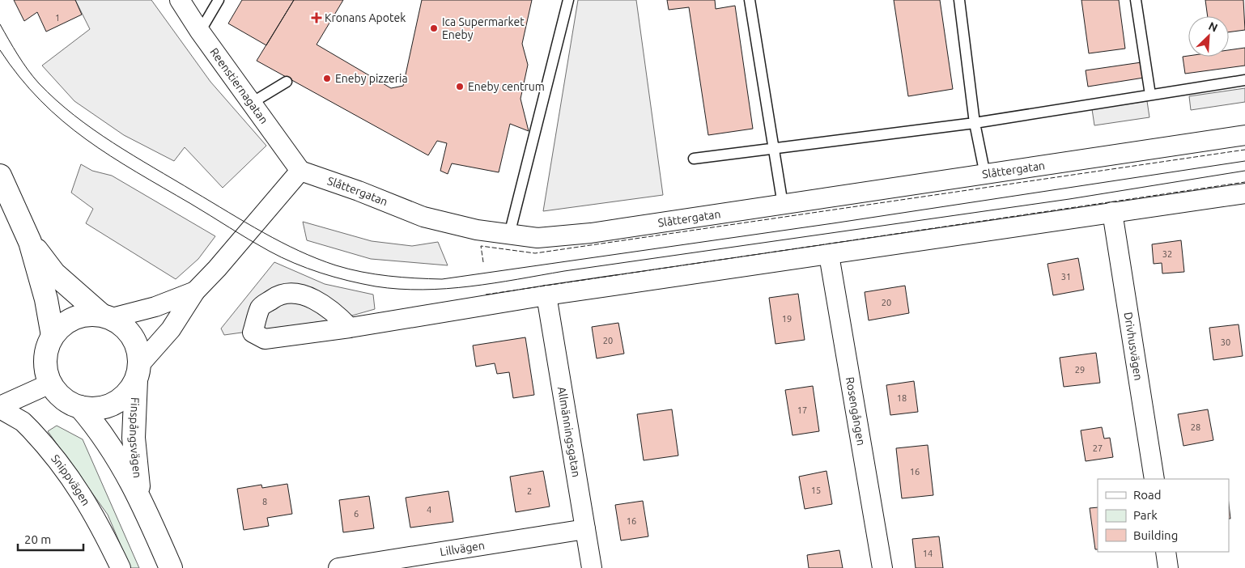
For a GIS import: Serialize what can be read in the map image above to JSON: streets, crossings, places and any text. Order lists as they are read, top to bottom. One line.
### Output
{"streets":{"main road":["Finspångsvägen"],"street":["Reenstiernagatan","Slåttergatan","Drivhusvägen","Rosengången","Allmänningsgatan","Snippvägen","Lillvägen"]},"crossings":[["Reenstiernagatan","Slåttergatan"],["Allmänningsgatan","Lillvägen"]],"places":{"health":["Kronans Apotek"],"other":["Ica Supermarket Eneby","Eneby pizzeria","Eneby centrum"]},"house_numbers":["1","32","31","20","19","20","30","29","18","17","28","27","16","15","2","8","4","6","16","14"],"legend":["Road","Park","Building"],"scale_bar":"20 m","north":"top right"}
